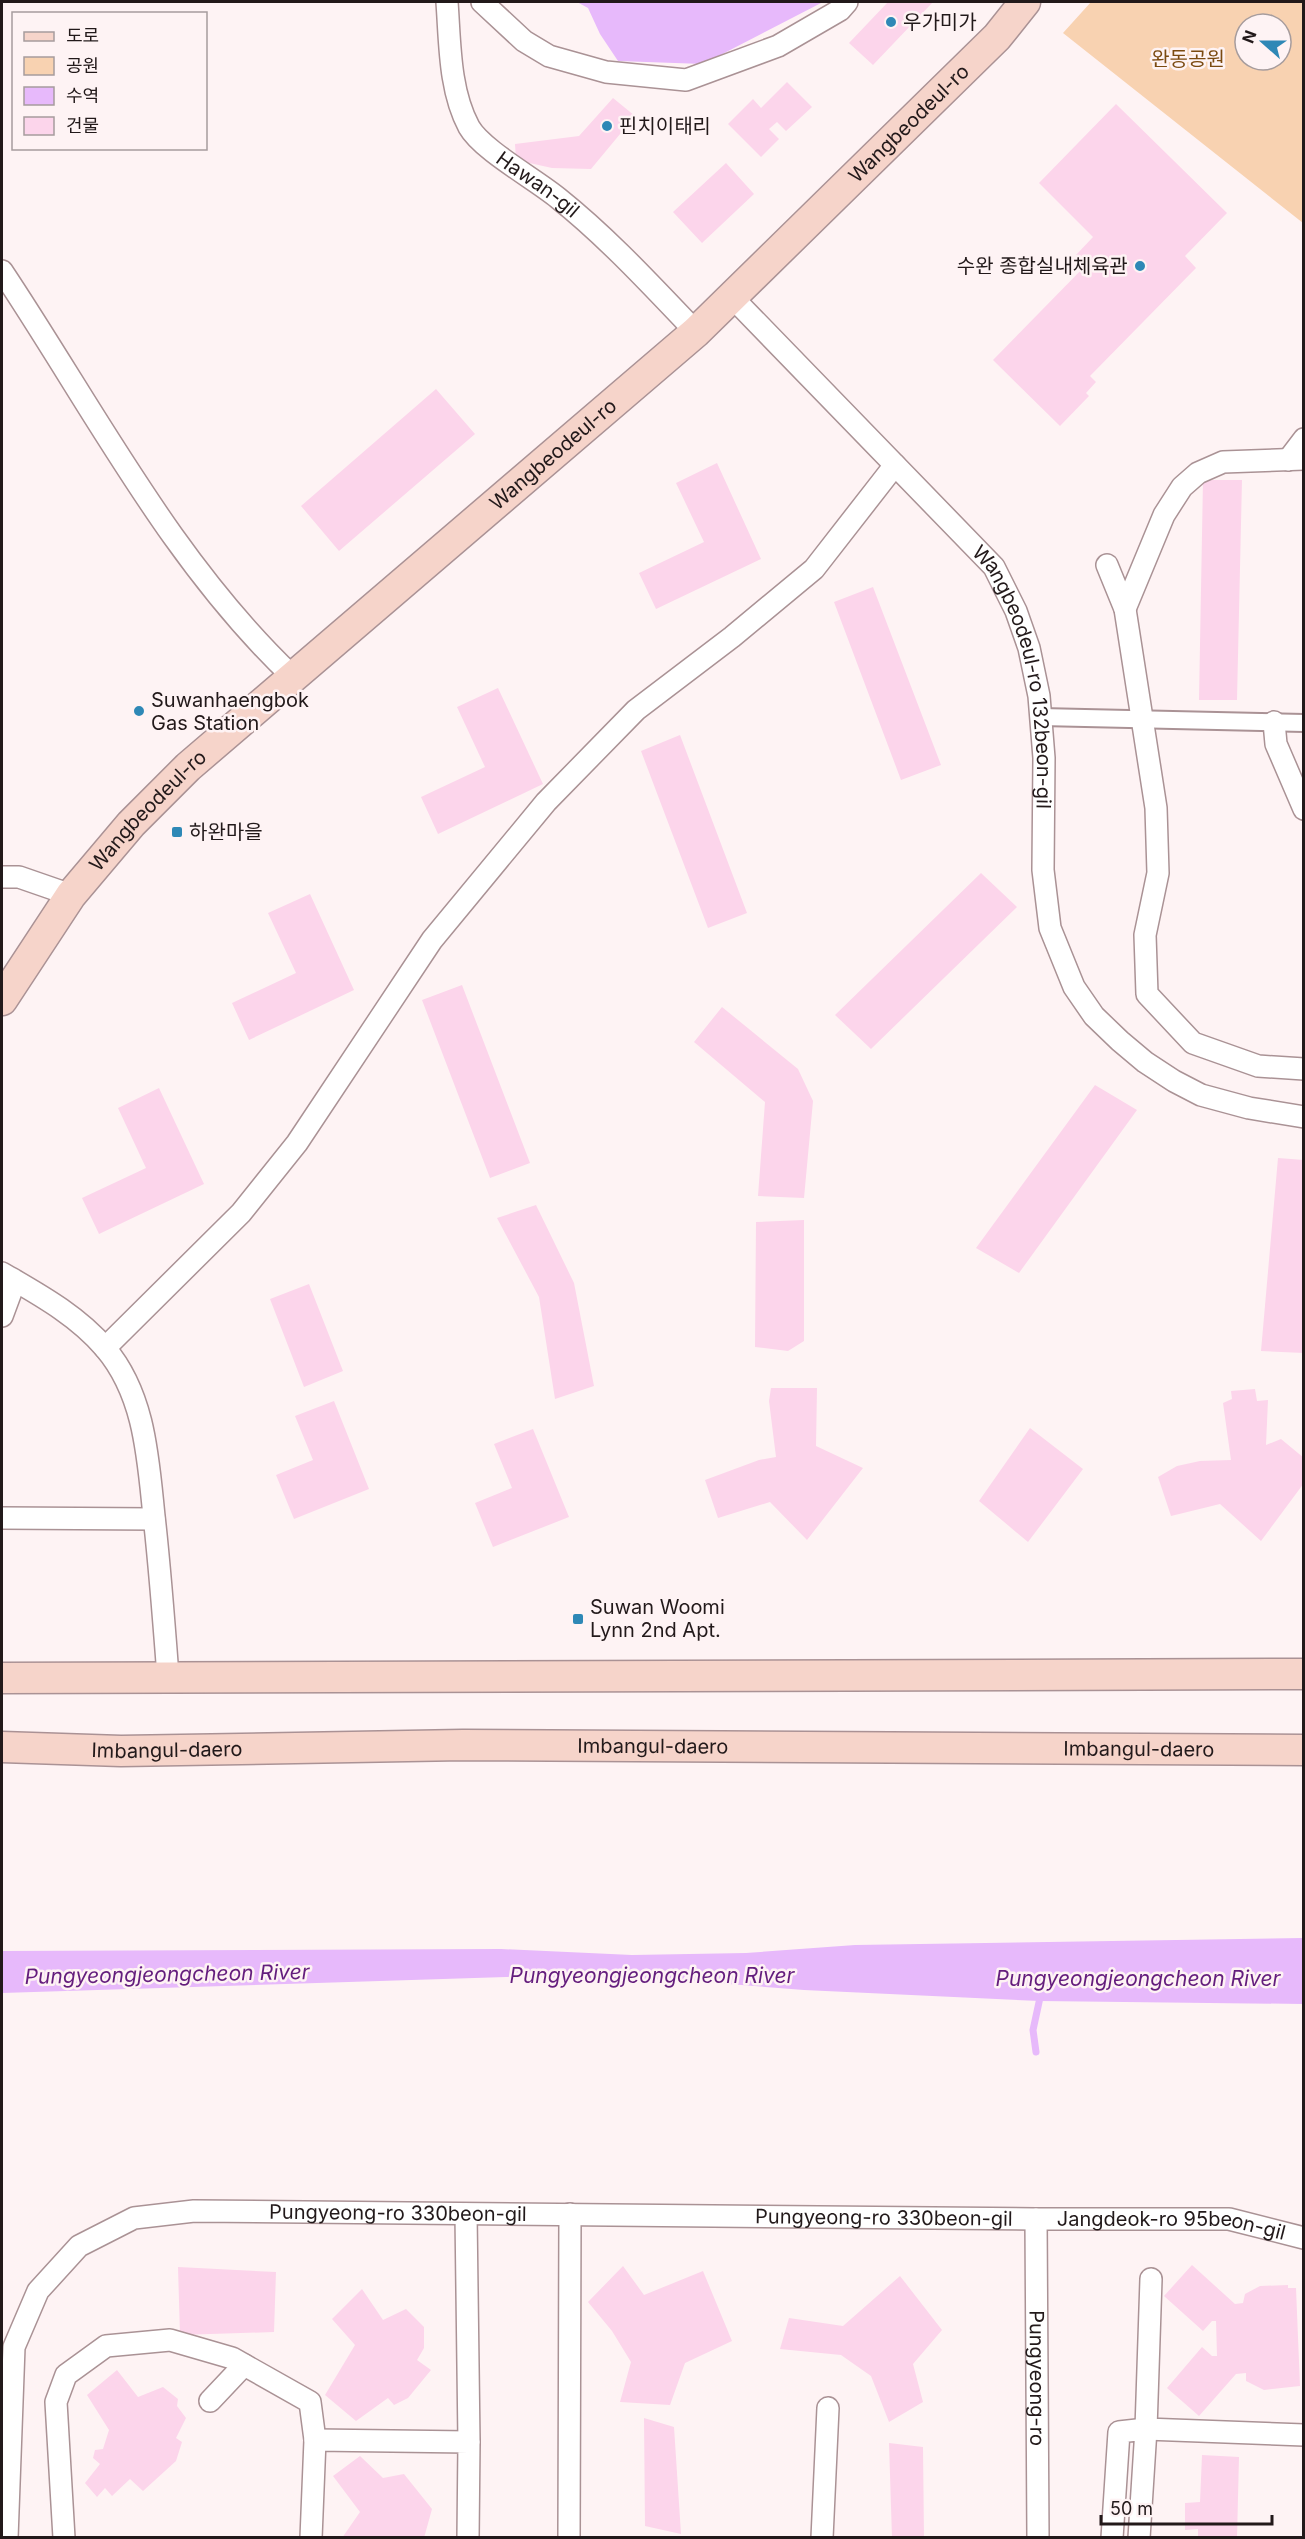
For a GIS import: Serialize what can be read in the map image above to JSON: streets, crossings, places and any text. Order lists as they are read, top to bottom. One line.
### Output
{"streets":{"main road":["Wangbeodeul-ro","Imbangul-daero"],"street":["Hawan-gil","Wangbeodeul-ro 132beon-gil","Pungyeong-ro 330beon-gil","Jangdeok-ro 95beon-gil","Pungyeong-ro"]},"crossings":[["Wangbeodeul-ro","Hawan-gil"],["Wangbeodeul-ro","Wangbeodeul-ro 132beon-gil"],["Pungyeong-ro 330beon-gil","Jangdeok-ro 95beon-gil"],["Pungyeong-ro 330beon-gil","Pungyeong-ro"],["Jangdeok-ro 95beon-gil","Pungyeong-ro"]],"water":["Pungyeongjeongcheon River"],"parks":["완동공원"],"places":{"other":["우가미가","핀치이태리","수완 종합실내체육관","Suwanhaengbok Gas Station"],"transit":["하완마을","Suwan Woomi Lynn 2nd Apt."]},"legend":["도로","공원","수역","건물"],"scale_bar":"50 m","north":"left"}
